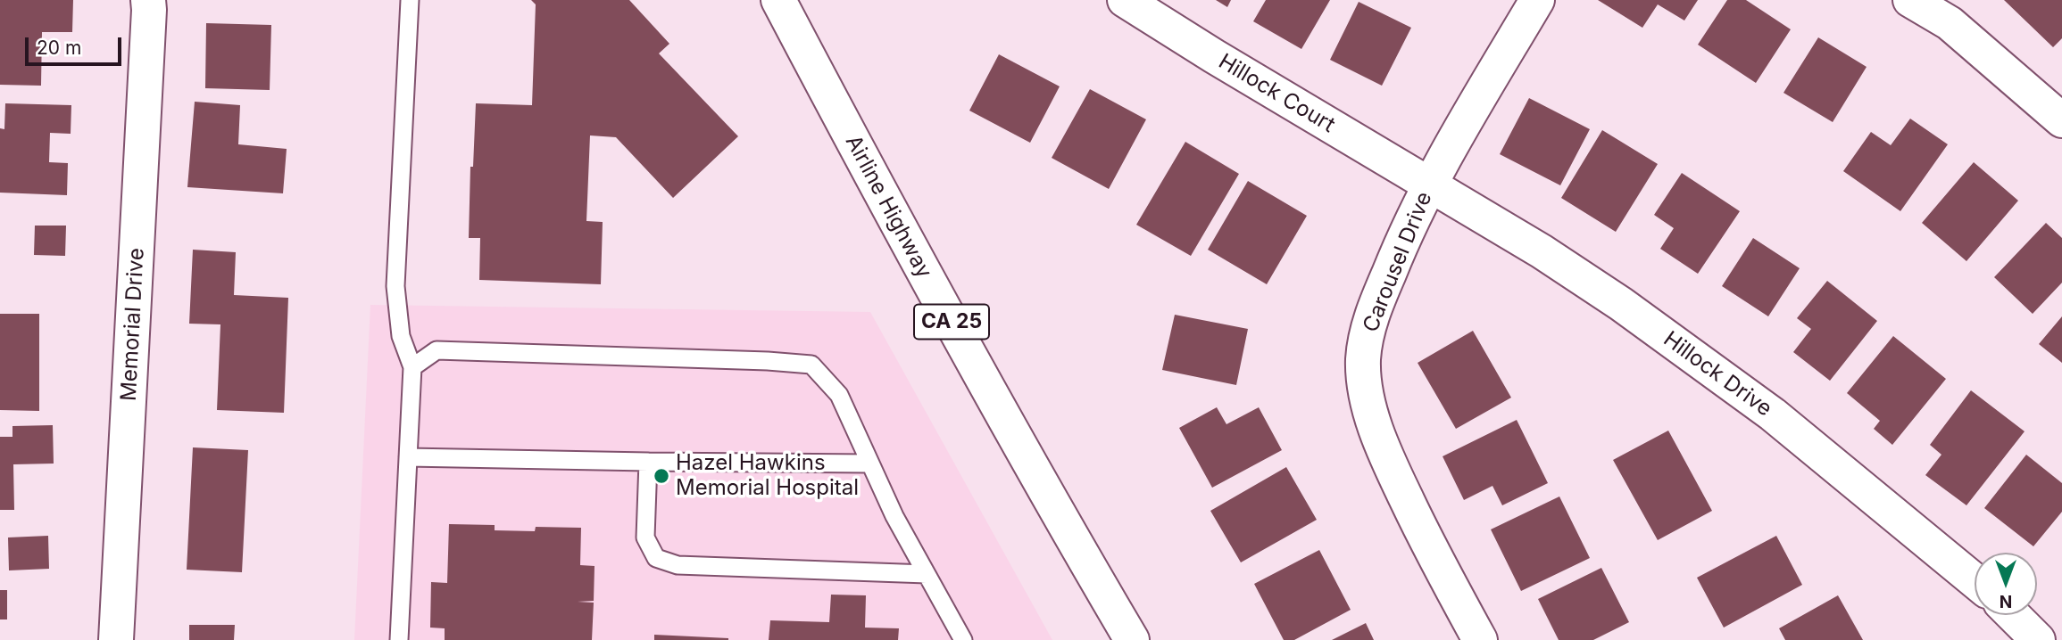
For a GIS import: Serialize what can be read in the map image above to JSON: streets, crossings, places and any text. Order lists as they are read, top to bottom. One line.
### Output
{"streets":{"street":["Hillock Court","Airline Highway","Carousel Drive","CA 25","Memorial Drive","Hillock Drive"]},"crossings":[["Hillock Court","Carousel Drive"],["Hillock Court","Hillock Drive"],["Carousel Drive","Hillock Drive"]],"places":["Hazel Hawkins Memorial Hospital"],"scale_bar":"20 m","north":"bottom"}
